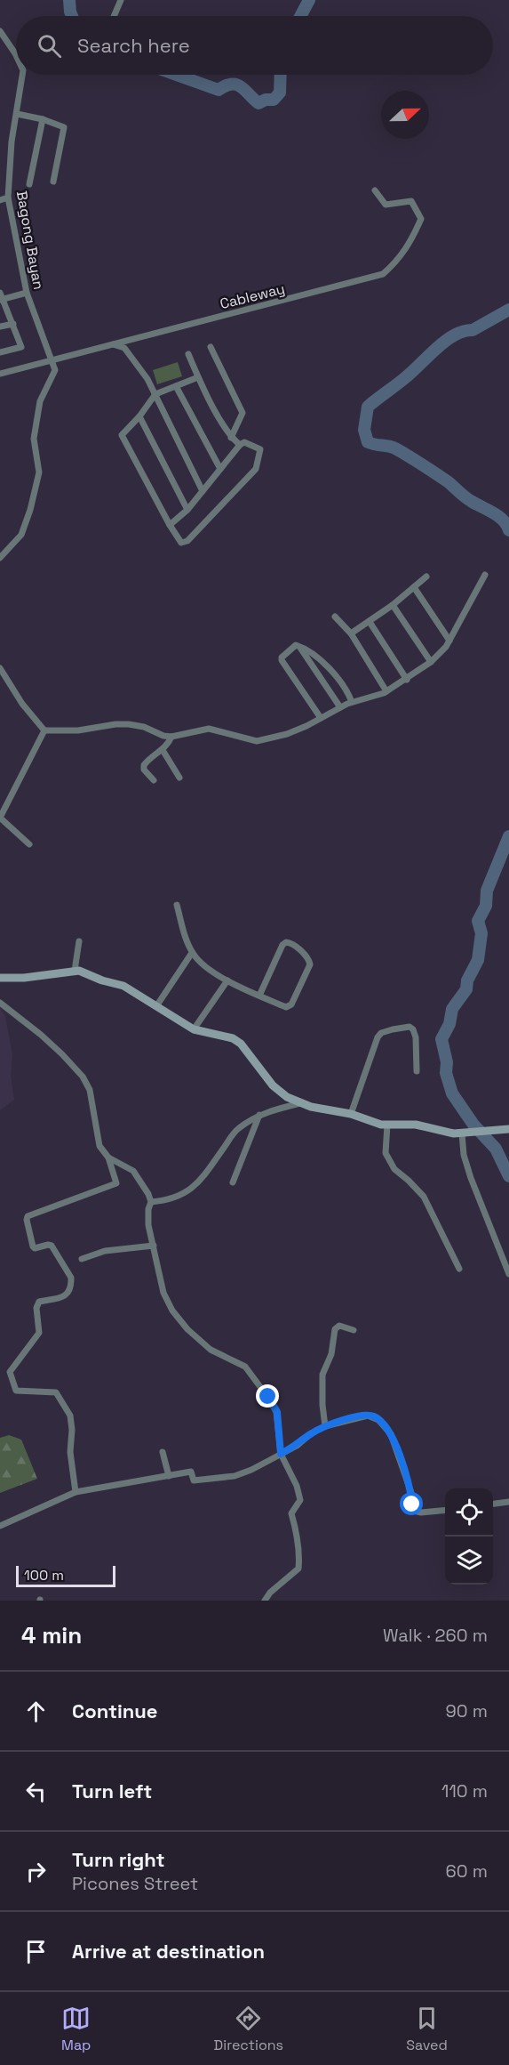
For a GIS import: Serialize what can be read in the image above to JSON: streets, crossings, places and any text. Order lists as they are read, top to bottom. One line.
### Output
{"streets":{"street":["Bagong Bayan","Cableway"]},"crossings":[["Bagong Bayan","Cableway"]],"scale_bar":"100 m","north":"right","page":{"search":"Search here","scale":"100 m","heading":["4 min","Walk · 260 m"],"list":[["Continue","90 m"],["Turn left","110 m"],["Turn right","Picones Street","60 m"],"Arrive at destination"],"nav":["Map","Directions","Saved"]}}
